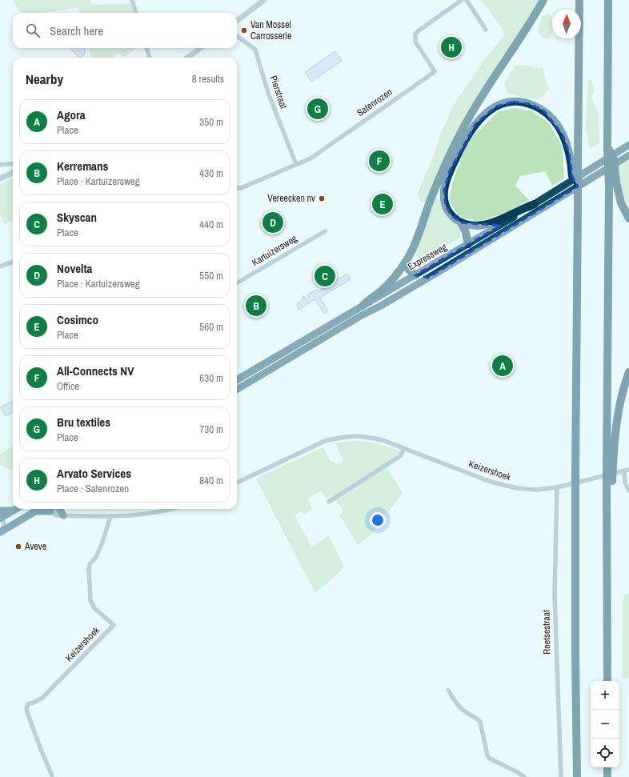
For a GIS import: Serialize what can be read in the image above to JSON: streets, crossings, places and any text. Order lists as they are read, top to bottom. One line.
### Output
{"streets":{"highway":["Expressweg"],"street":["Pierstraat","Satenrozen","Kartuizersweg","Keizershoek","Reetsestraat"]},"crossings":[["Pierstraat","Satenrozen"],["Keizershoek","Reetsestraat"]],"places":["Van Mossel Carrosserie","Vereecken nv","Aveve"],"north":"top","page":{"search":"Search here","pins":["H","G","F","E","D","C","B","A"],"heading":["Nearby","8 results"],"list":[{"mark":"A","name":"Agora","note":"Place","value":"350 m"},{"mark":"B","name":"Kerremans","note":"Place · Kartuizersweg","value":"430 m"},{"mark":"C","name":"Skyscan","note":"Place","value":"440 m"},{"mark":"D","name":"Novelta","note":"Place · Kartuizersweg","value":"550 m"},{"mark":"E","name":"Cosimco","note":"Place","value":"560 m"},{"mark":"F","name":"All-Connects NV","note":"Office","value":"630 m"},{"mark":"G","name":"Bru textiles","note":"Place","value":"730 m"},{"mark":"H","name":"Arvato Services","note":"Place · Satenrozen","value":"840 m"}],"map_buttons":["+","−"]}}
